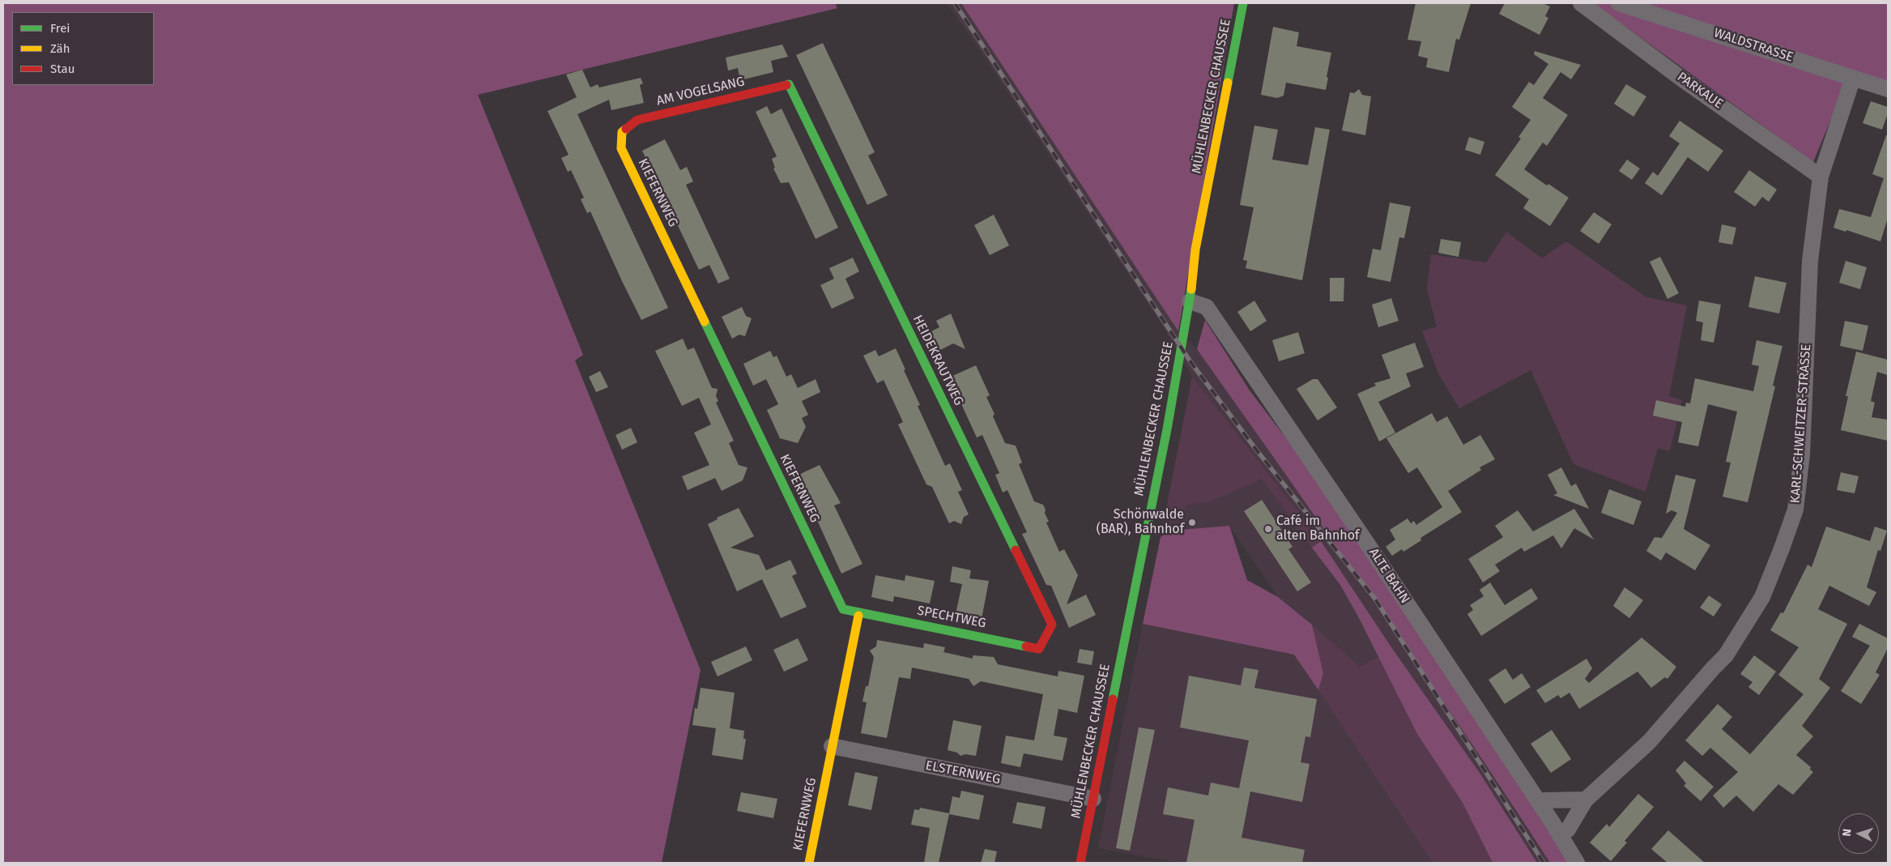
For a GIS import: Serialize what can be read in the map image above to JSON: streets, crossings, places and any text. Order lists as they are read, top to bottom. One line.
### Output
{"streets":{"street":["WALDSTRASSE","PARKAUE","AM VOGELSANG","MÜHLENBECKER CHAUSSEE","KIEFERNWEG","HEIDEKRAUTWEG","KARL-SCHWEITZER-STRASSE","ALTE BAHN","SPECHTWEG","ELSTERNWEG"]},"crossings":[["WALDSTRASSE","KARL-SCHWEITZER-STRASSE"],["PARKAUE","KARL-SCHWEITZER-STRASSE"],["AM VOGELSANG","KIEFERNWEG"],["AM VOGELSANG","HEIDEKRAUTWEG"],["MÜHLENBECKER CHAUSSEE","ALTE BAHN"],["MÜHLENBECKER CHAUSSEE","ELSTERNWEG"],["KIEFERNWEG","SPECHTWEG"],["KIEFERNWEG","ELSTERNWEG"],["HEIDEKRAUTWEG","SPECHTWEG"],["KARL-SCHWEITZER-STRASSE","ALTE BAHN"]],"places":["Schönwalde (BAR), Bahnhof","Café im alten Bahnhof"],"legend":["Frei","Zäh","Stau"],"north":"left"}
